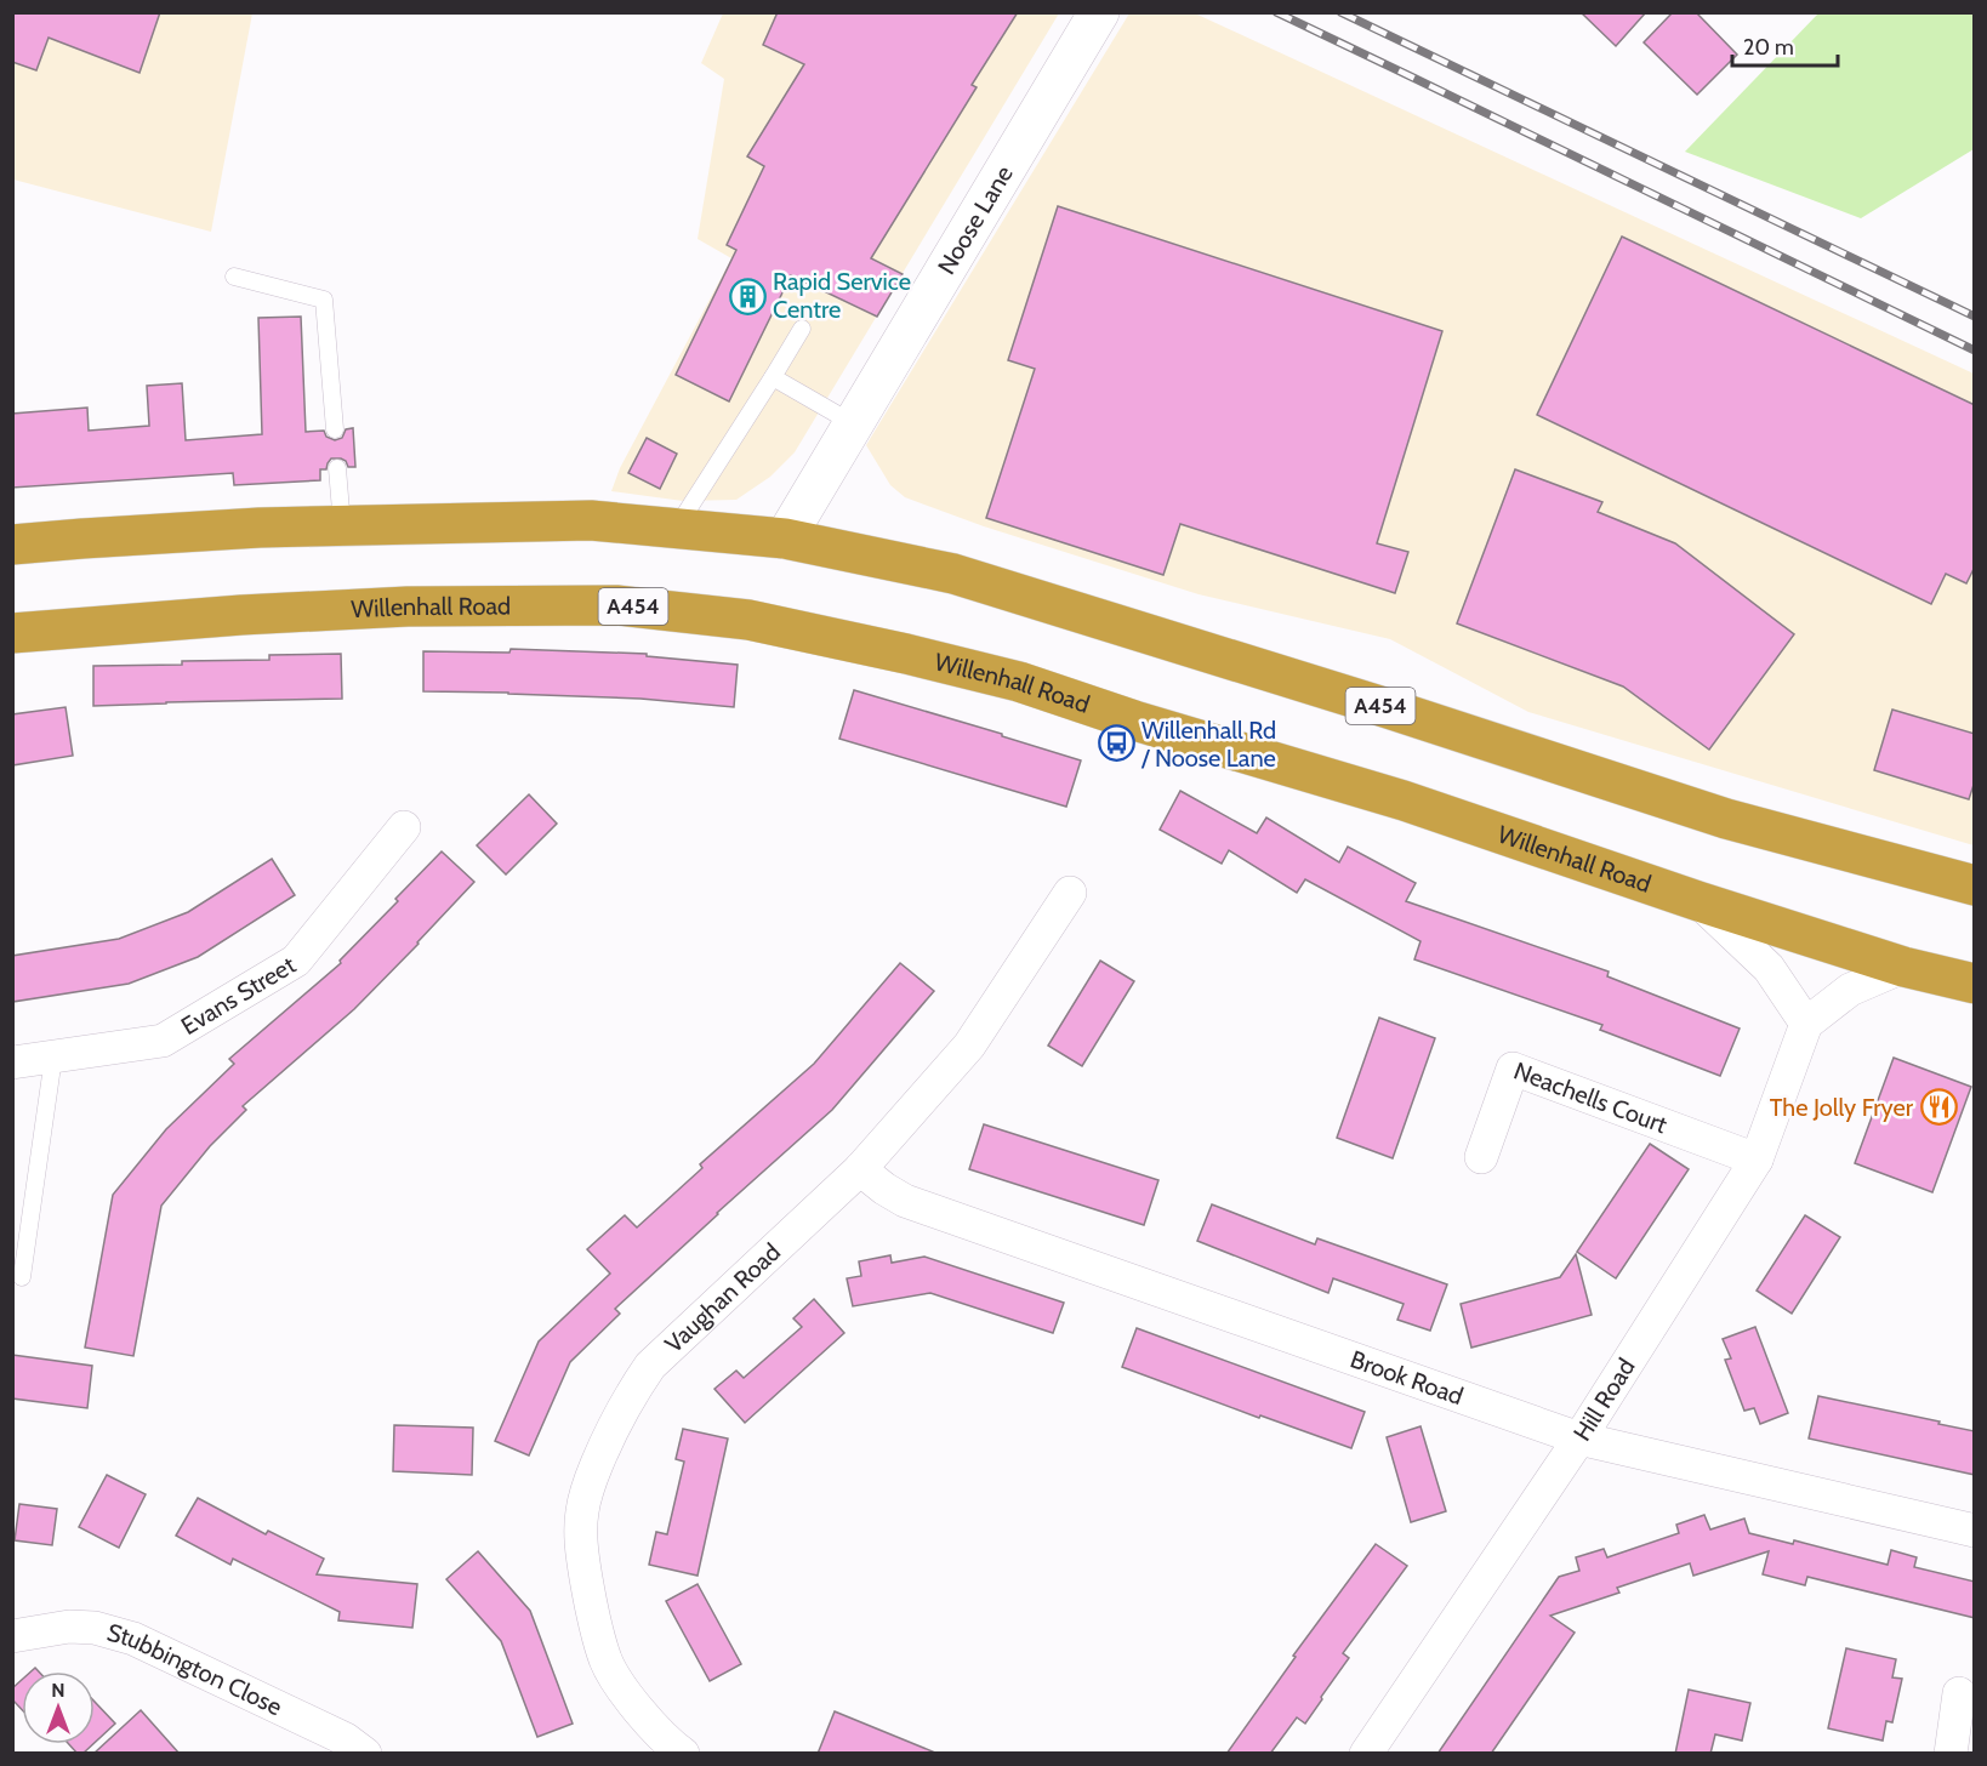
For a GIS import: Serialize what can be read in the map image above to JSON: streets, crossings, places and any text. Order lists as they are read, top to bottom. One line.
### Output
{"streets":{"highway":["A454","Willenhall Road"],"street":["Noose Lane","Evans Street","Neachells Court","Vaughan Road","Brook Road","Hill Road","Stubbington Close"]},"crossings":[["Noose Lane","A454"],["Neachells Court","Hill Road"],["Vaughan Road","Brook Road"],["Brook Road","Hill Road"]],"places":{"building":["Rapid Service Centre"],"bus stop":["Willenhall Rd / Noose Lane"],"restaurant":["The Jolly Fryer"]},"scale_bar":"20 m","north":"top"}
